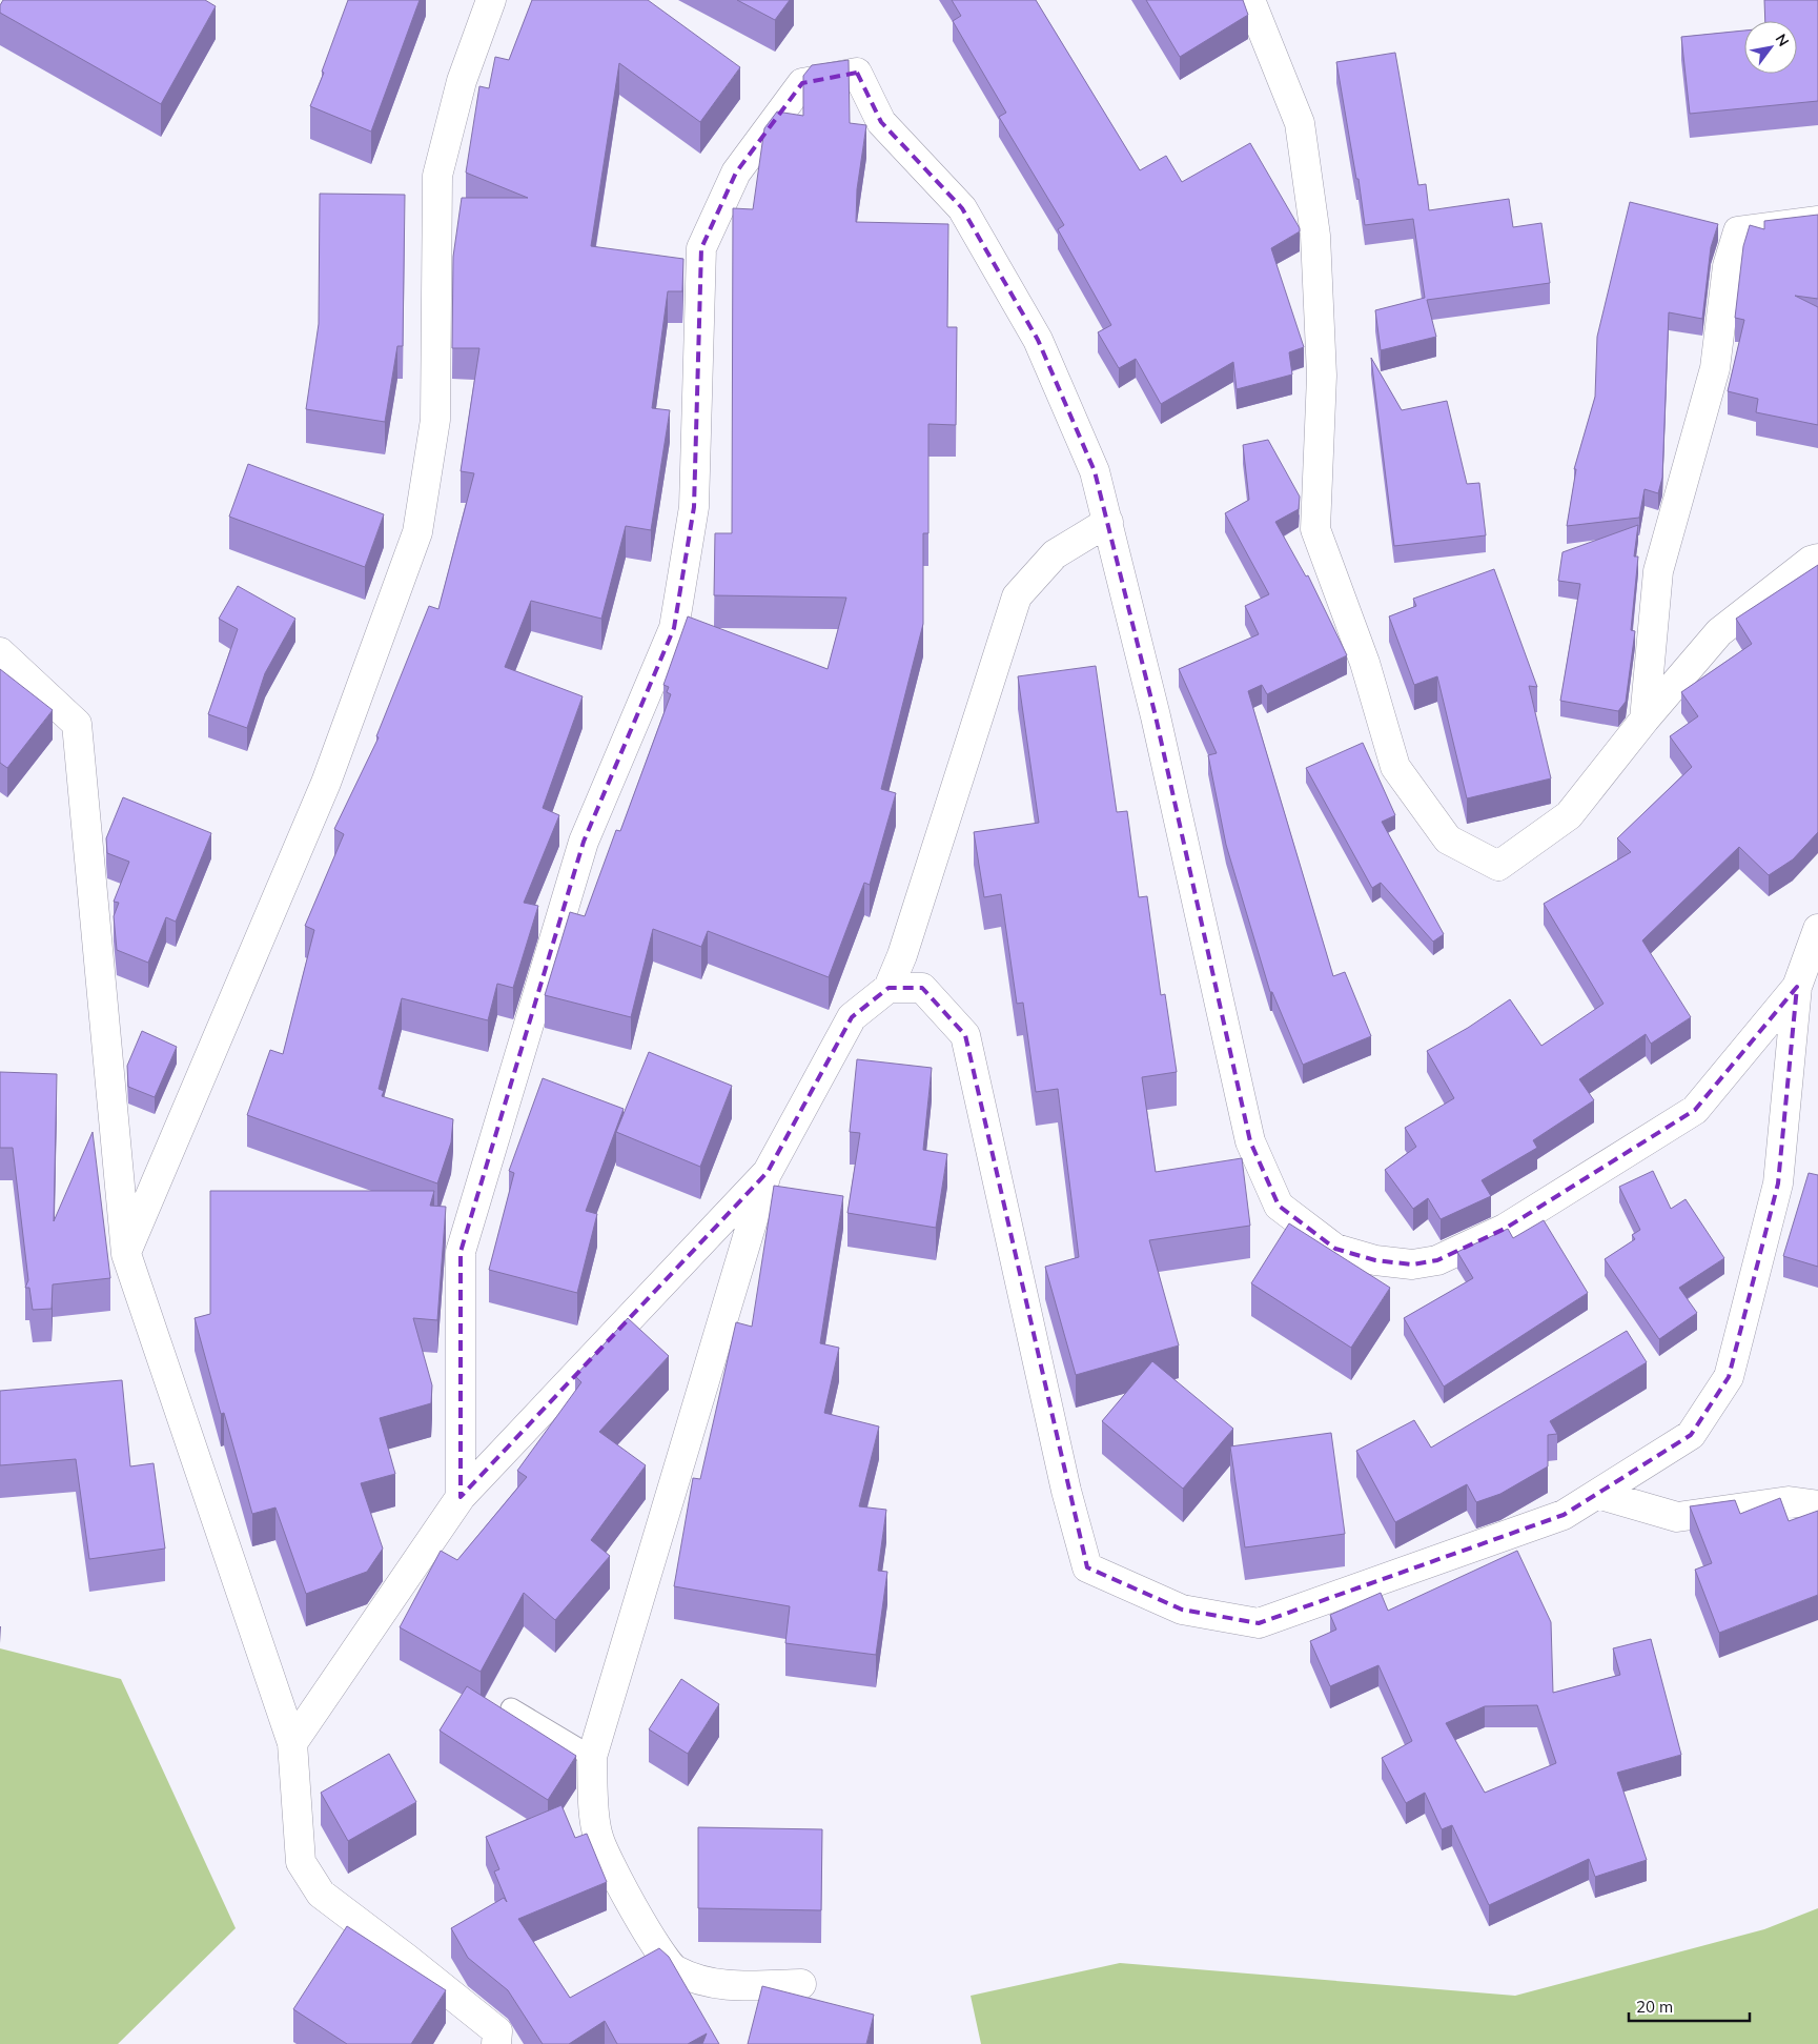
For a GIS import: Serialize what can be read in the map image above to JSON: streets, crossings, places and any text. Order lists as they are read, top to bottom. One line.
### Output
{"scale_bar":"20 m","north":"top right"}
